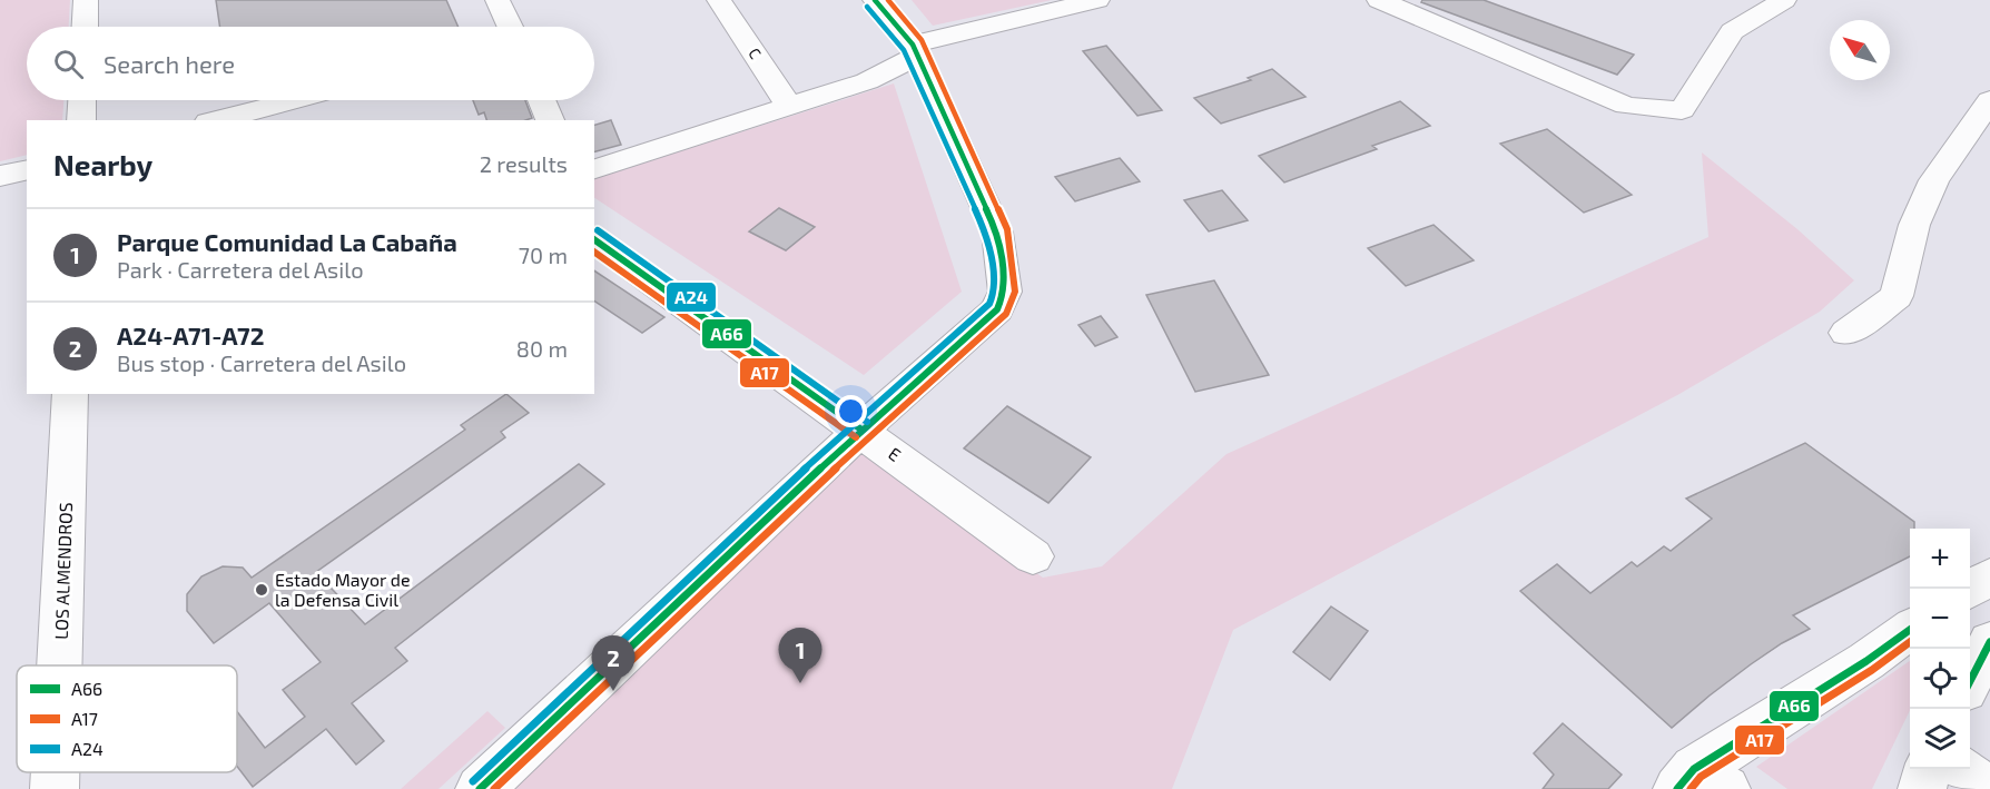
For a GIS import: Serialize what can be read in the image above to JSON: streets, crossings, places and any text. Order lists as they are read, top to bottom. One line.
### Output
{"streets":{"street":["C","E","LOS ALMENDROS"]},"places":["Estado Mayor de la Defensa Civil"],"lines":["transit line A66","transit line A17","transit line A24"],"legend":["A66","A17","A24"],"north":"top left","page":{"search":"Search here","heading":["Nearby","2 results"],"list":[{"mark":"1","name":"Parque Comunidad La Cabaña","note":"Park · Carretera del Asilo","value":"70 m"},{"mark":"2","name":"A24-A71-A72","note":"Bus stop · Carretera del Asilo","value":"80 m"}],"map_buttons":["+","−"],"pins":["1","2"]}}
